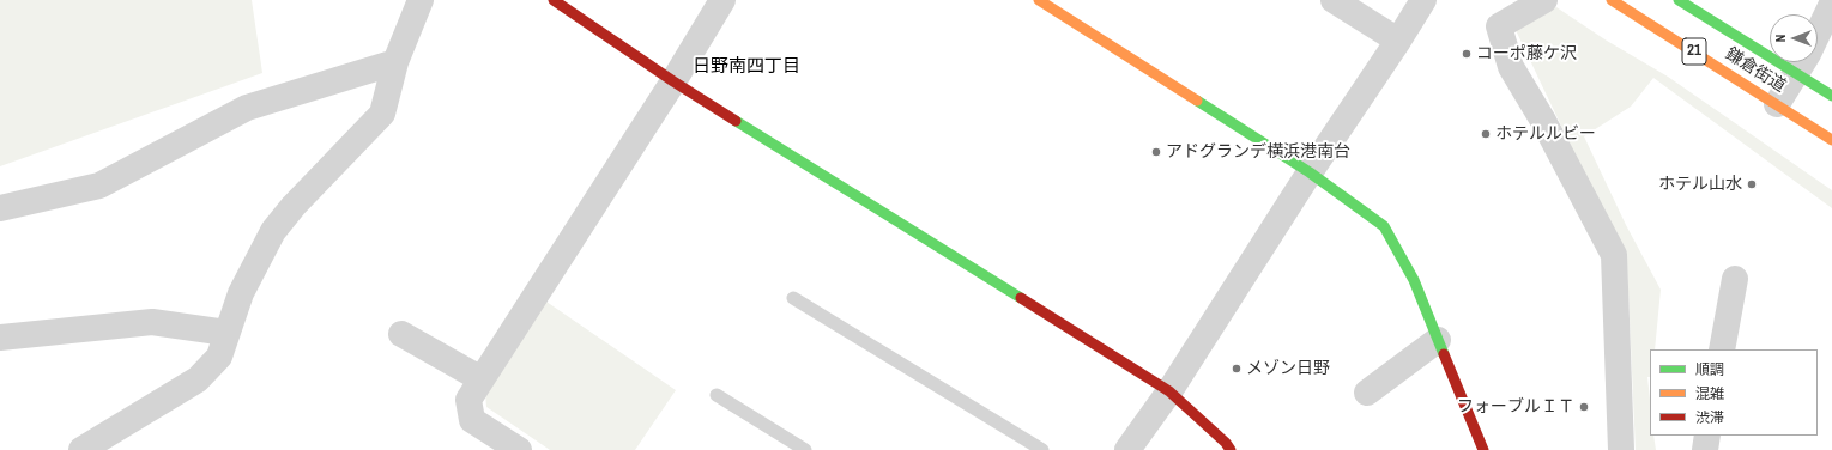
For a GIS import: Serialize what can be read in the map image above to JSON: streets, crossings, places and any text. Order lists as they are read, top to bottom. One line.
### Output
{"streets":{"street":["21","鎌倉街道"]},"districts":["日野南四丁目"],"places":["コーポ藤ケ沢","ホテルルビー","アドグランデ横浜港南台","ホテル山水","メゾン日野","フォーブルＩＴ"],"legend":["順調","混雑","渋滞"],"north":"left"}
